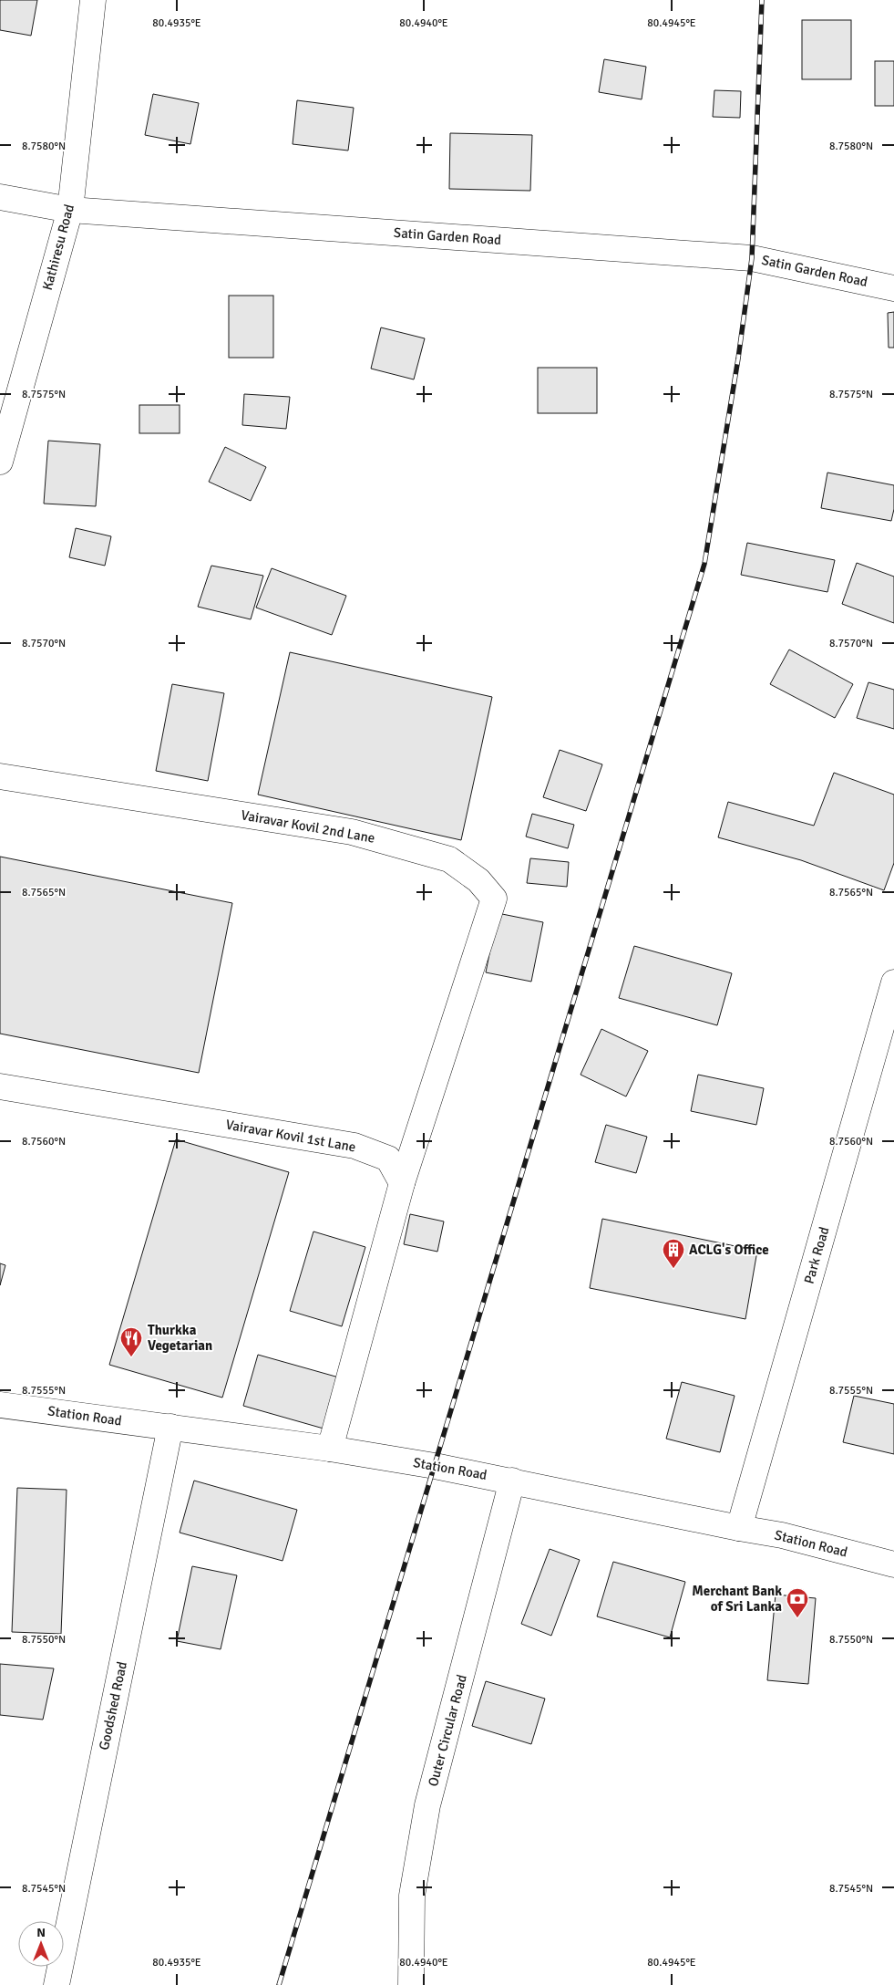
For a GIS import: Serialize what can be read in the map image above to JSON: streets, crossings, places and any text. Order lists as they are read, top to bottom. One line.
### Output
{"streets":{"street":["Satin Garden Road","Kathiresu Road","Vairavar Kovil 2nd Lane","Vairavar Kovil 1st Lane","Park Road","Station Road","Goodshed Road","Outer Circular Road"]},"crossings":[["Satin Garden Road","Kathiresu Road"],["Vairavar Kovil 2nd Lane","Vairavar Kovil 1st Lane"],["Park Road","Station Road"],["Station Road","Goodshed Road"],["Station Road","Outer Circular Road"]],"places":{"building":["ACLG's Office"],"restaurant":["Thurkka Vegetarian"],"bank":["Merchant Bank of Sri Lanka"]},"north":"top","coordinates":["80.4935°E","80.4940°E","80.4945°E","8.7580°N","8.7575°N","8.7570°N","8.7565°N","8.7560°N","8.7555°N","8.7550°N","8.7545°N"]}
